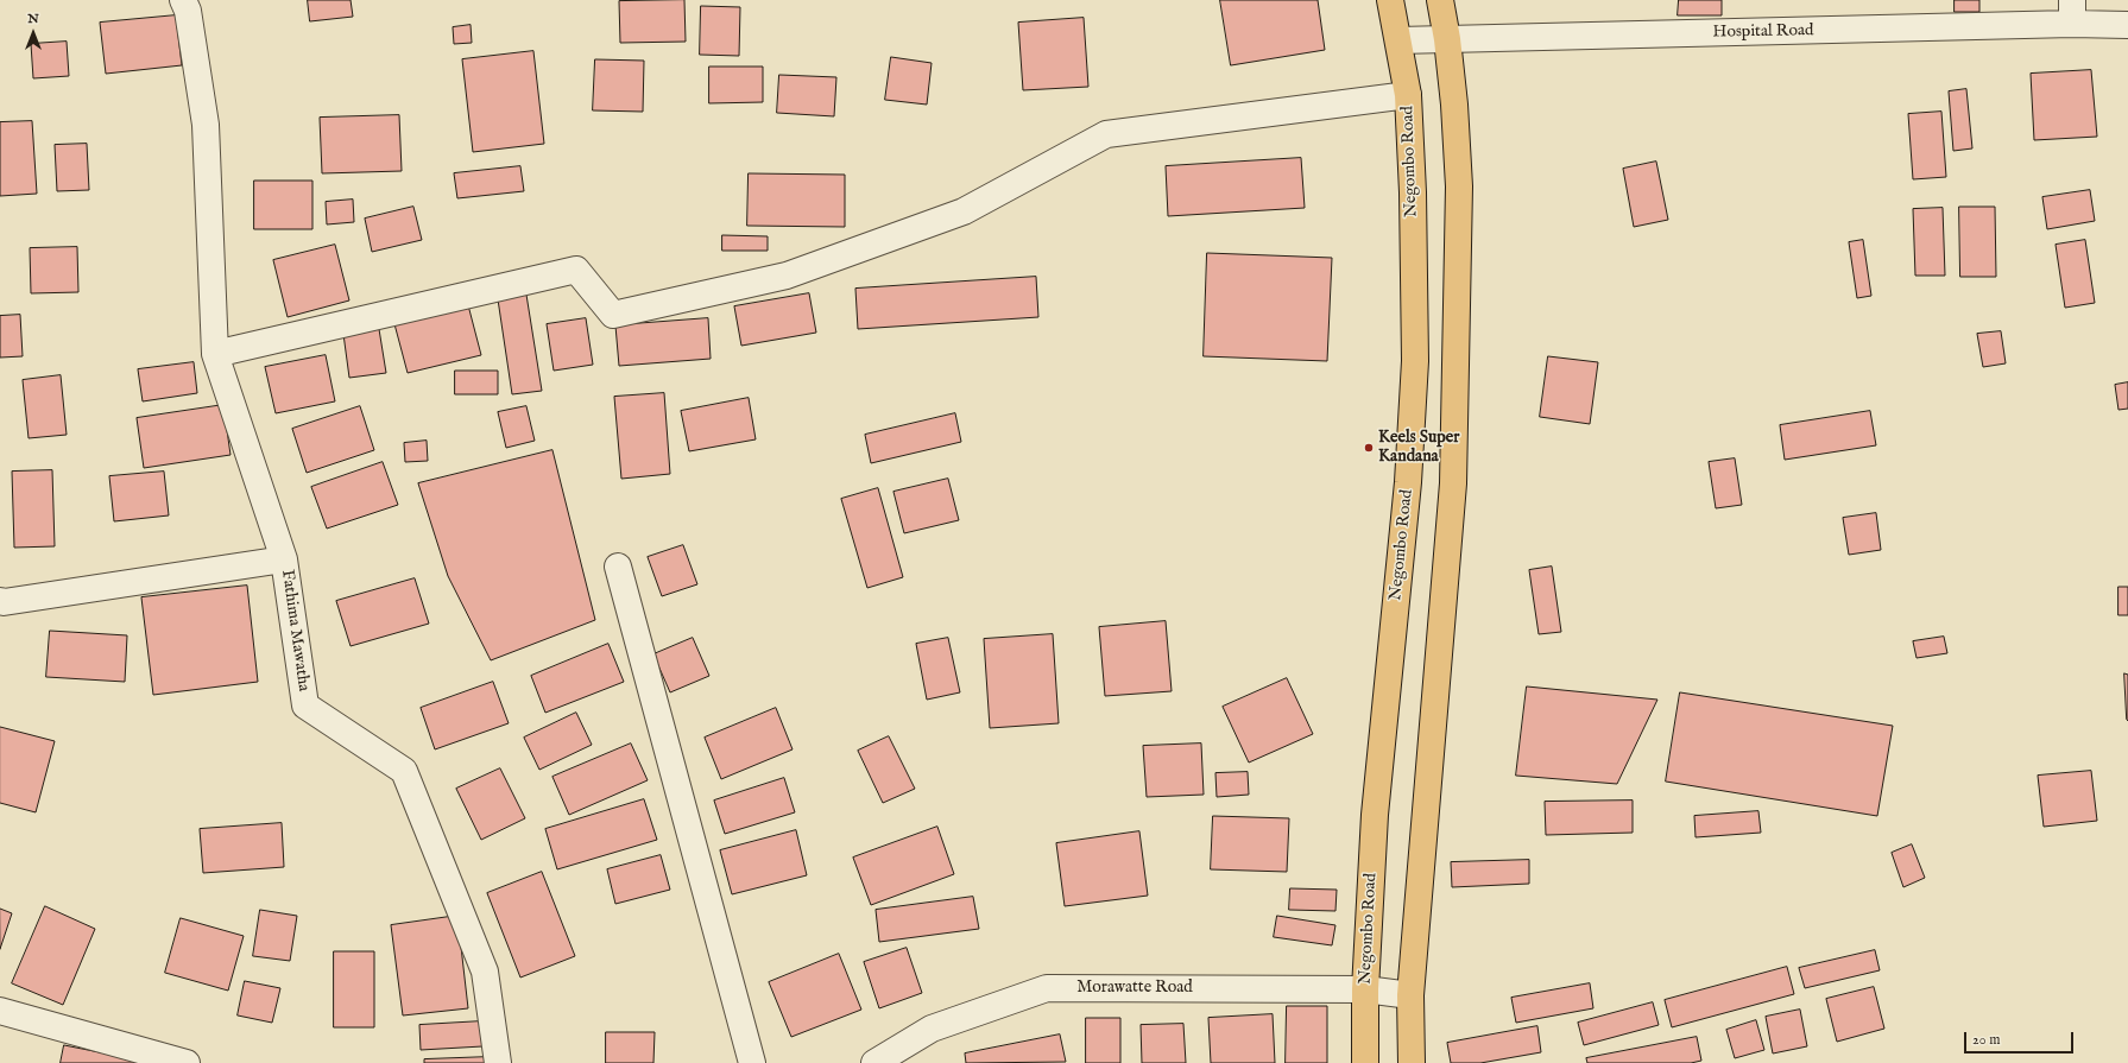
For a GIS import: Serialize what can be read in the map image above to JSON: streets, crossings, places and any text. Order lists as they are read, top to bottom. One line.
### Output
{"streets":{"highway":["Negombo Road"],"street":["Hospital Road","Fathima Mawatha","Morawatte Road"]},"crossings":[["Hospital Road","Negombo Road"],["Negombo Road","Morawatte Road"]],"places":["Keels Super Kandana"],"scale_bar":"20 m","north":"top"}
